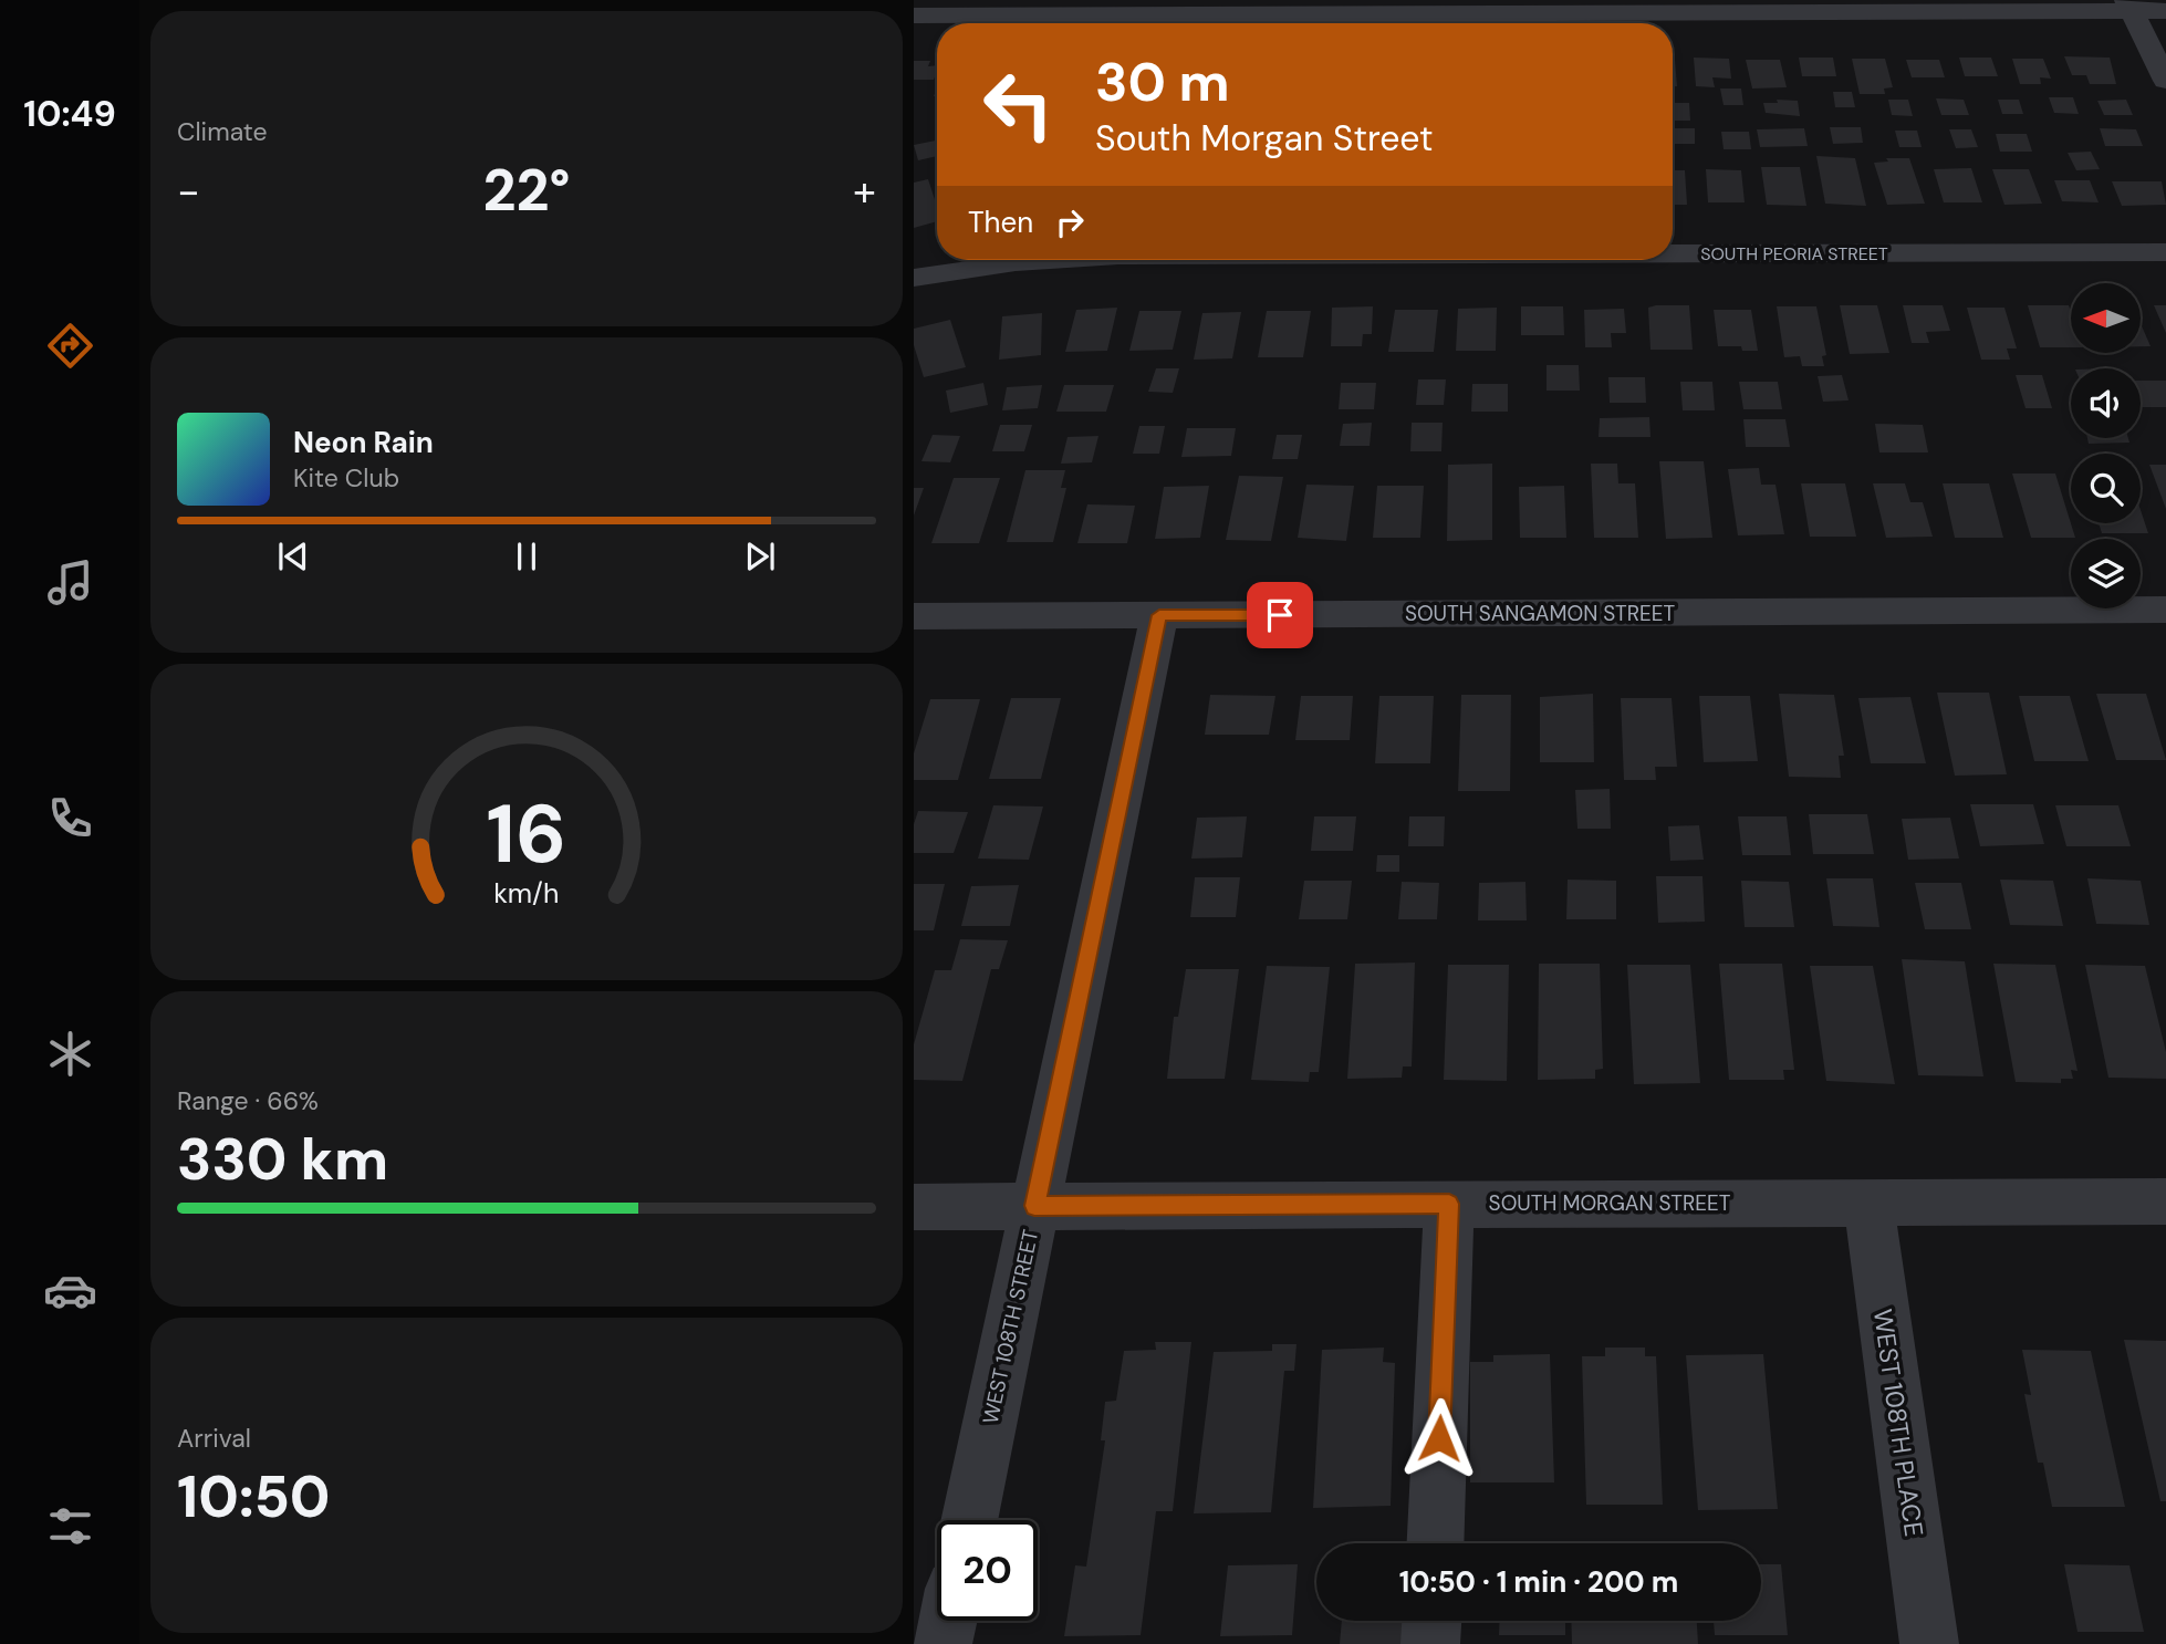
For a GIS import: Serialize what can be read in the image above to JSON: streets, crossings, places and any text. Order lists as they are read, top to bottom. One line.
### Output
{"streets":{"street":["SOUTH PEORIA STREET","SOUTH SANGAMON STREET","SOUTH MORGAN STREET","WEST 108TH STREET","WEST 108TH PLACE"]},"crossings":[["SOUTH SANGAMON STREET","WEST 108TH STREET"],["SOUTH MORGAN STREET","WEST 108TH STREET"],["SOUTH MORGAN STREET","WEST 108TH PLACE"]],"north":"left","page":{"tabs":"10:49","tile":["Climate",["Range · 66%","330 km"],["Arrival","10:50"]],"turn":["30 m","South Morgan Street"],"heat":["−","22°","+"],"then":"Then","song":["Neon Rain","Kite Club"],"limit":"20","trip":"10:50 · 1 min · 200 m","gauge":["16","km/h"]}}
